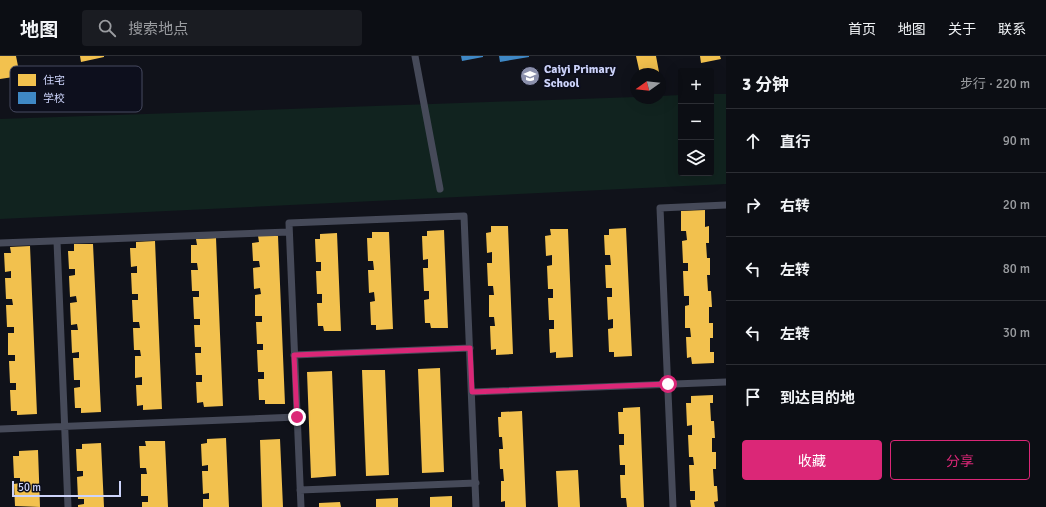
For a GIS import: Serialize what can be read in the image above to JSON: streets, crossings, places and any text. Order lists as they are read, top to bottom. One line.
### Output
{"places":{"school or university":["Caiyi Primary School"]},"legend":["住宅","学校"],"scale_bar":"50 m","north":"left","page":{"header":"地图","search":"搜索地点","nav":["首页","地图","关于","联系"],"heading":["3 分钟","步行 · 220 m"],"map_buttons":["+","−"],"list":[["直行","90 m"],["右转","20 m"],["左转","80 m"],["左转","30 m"],"到达目的地"],"buttons":["收藏","分享"],"scale":"50 m"}}
